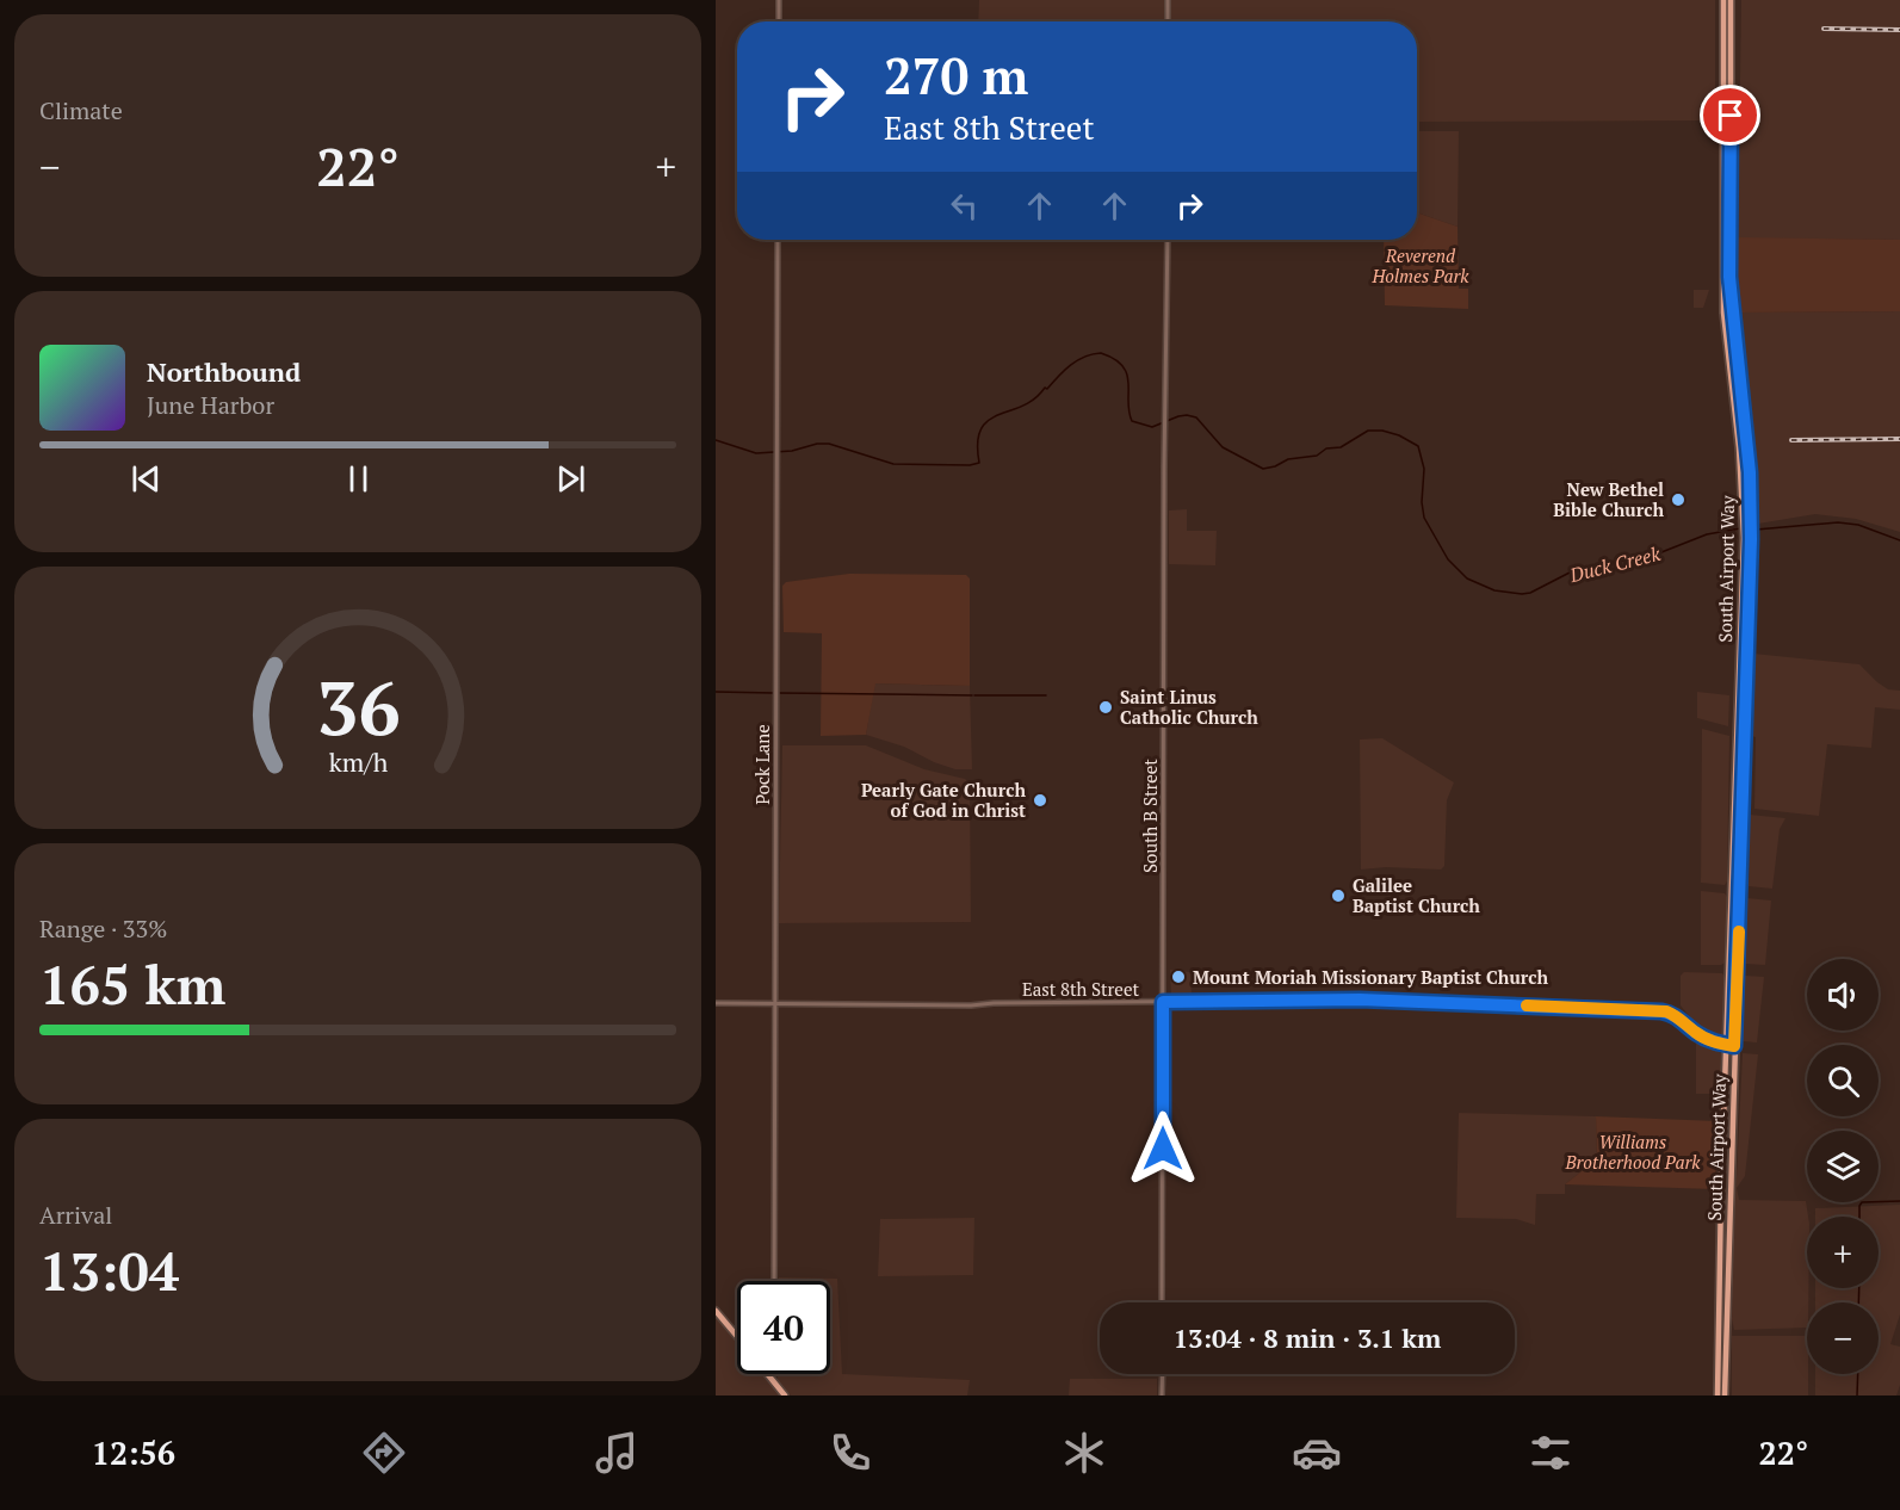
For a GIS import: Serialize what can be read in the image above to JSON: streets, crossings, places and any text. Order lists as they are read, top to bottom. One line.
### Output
{"streets":{"main road":["South Airport Way"],"street":["Pock Lane","South B Street","East 8th Street"]},"crossings":[["South Airport Way","East 8th Street"],["Pock Lane","East 8th Street"],["South B Street","East 8th Street"]],"water":["Duck Creek"],"parks":["Reverend Holmes Park","Williams Brotherhood Park"],"places":["New Bethel Bible Church","Saint Linus Catholic Church","Pearly Gate Church of God in Christ","Galilee Baptist Church","Mount Moriah Missionary Baptist Church"],"page":{"tile":["Climate",["Range · 33%","165 km"],["Arrival","13:04"]],"turn":["270 m","East 8th Street"],"heat":["−","22°","+"],"song":["Northbound","June Harbor"],"map_buttons":["+","−"],"limit":"40","trip":"13:04 · 8 min · 3.1 km","tabs":["12:56","22°"],"gauge":["36","km/h"]}}
